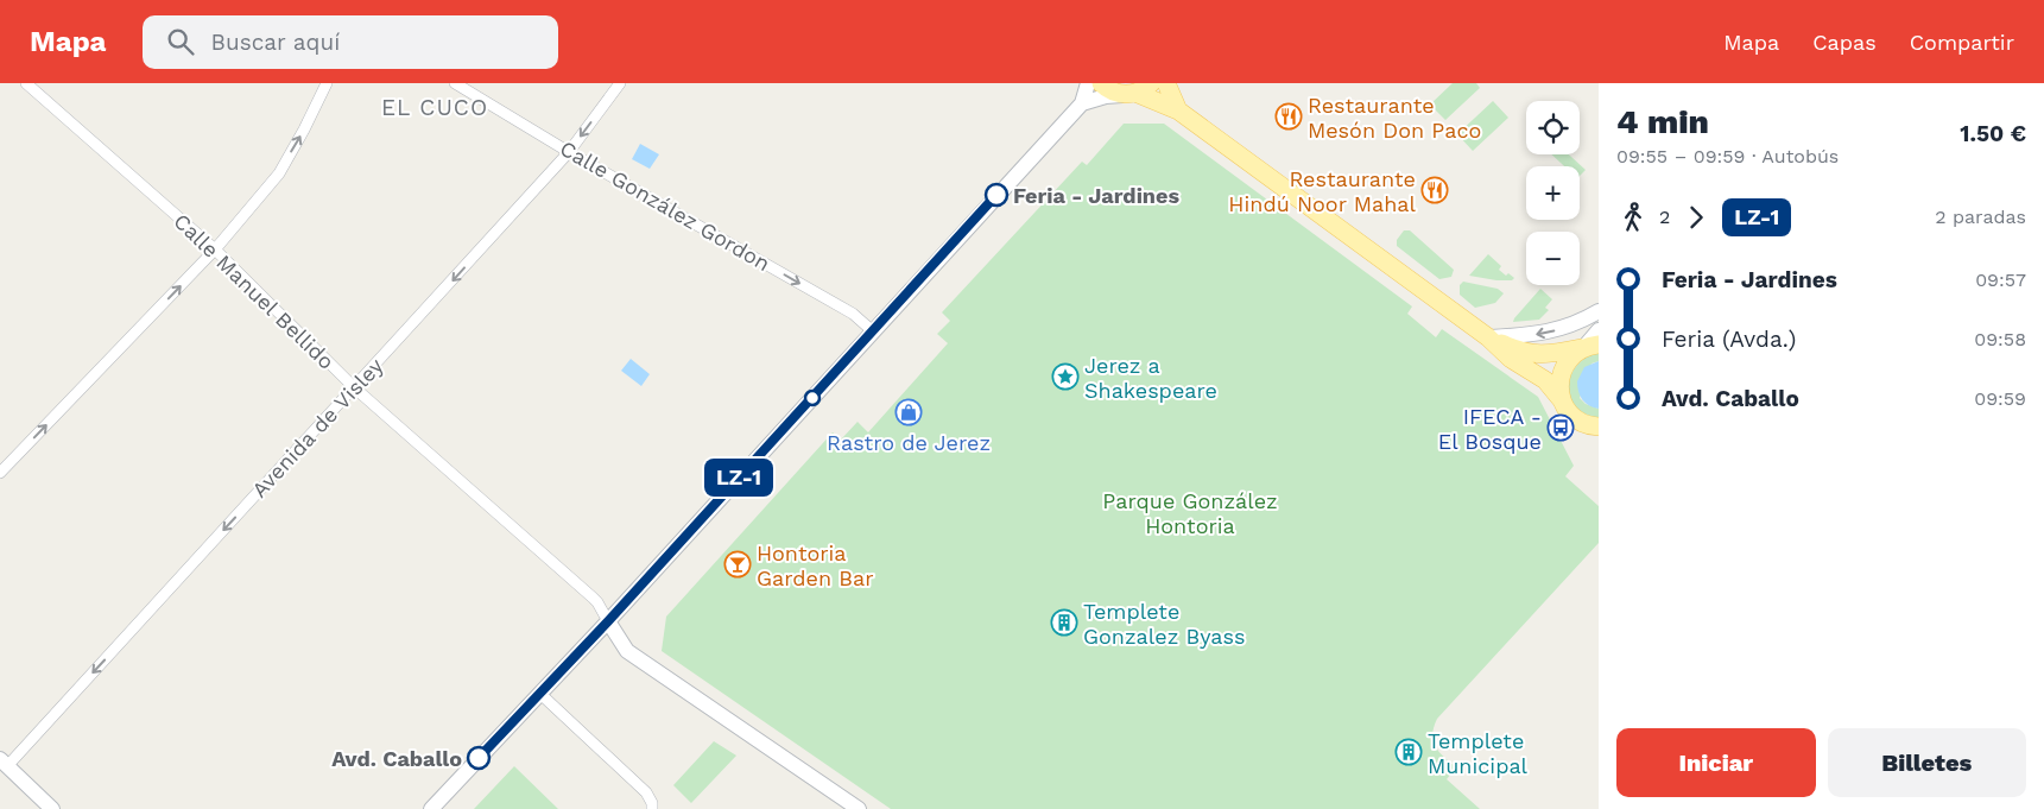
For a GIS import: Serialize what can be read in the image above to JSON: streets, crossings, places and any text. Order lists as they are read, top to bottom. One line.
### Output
{"streets":{"street":["Calle González Gordon","Calle Manuel Bellido","Avenida de Visley"]},"crossings":[["Calle González Gordon","Avenida de Visley"],["Calle Manuel Bellido","Avenida de Visley"]],"one_way":["Calle González Gordon","Avenida de Visley"],"districts":["EL CUCO"],"parks":["Parque González Hontoria"],"places":{"restaurant":["Restaurante Mesón Don Paco","Restaurante Hindú Noor Mahal"],"other":["Feria - Jardines","Avd. Caballo"],"place":["Jerez a Shakespeare"],"shop":["Rastro de Jerez"],"bus stop":["IFECA - El Bosque"],"bar":["Hontoria Garden Bar"],"building":["Templete Gonzalez Byass","Templete Municipal"]},"lines":["bus line LZ-1"],"page":{"header":"Mapa","search":"Buscar aquí","nav":["Mapa","Capas","Compartir"],"on_map":"LZ-1","heading":["4 min","09:55 – 09:59 · Autobús","1.50 €"],"map_buttons":["+","−"],"legs":["2","LZ-1","2 paradas"],"list":[{"name":"Feria - Jardines","value":"09:57"},{"name":"Feria (Avda.)","value":"09:58"},{"name":"Avd. Caballo","value":"09:59"}],"buttons":["Iniciar","Billetes"]}}
